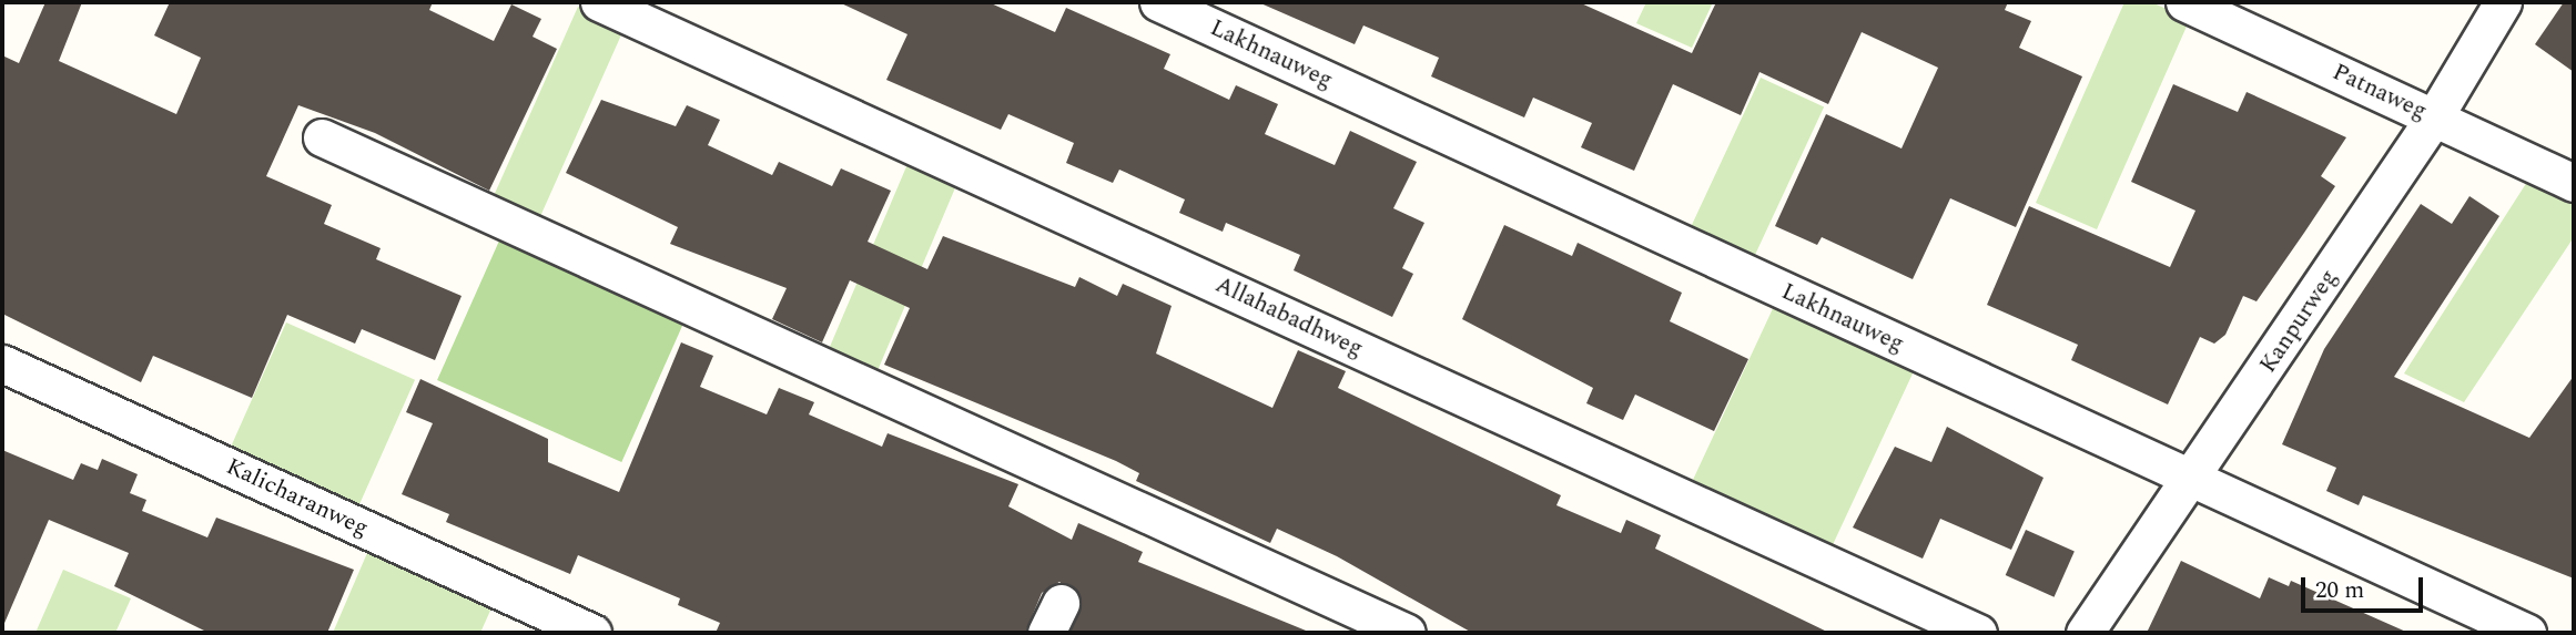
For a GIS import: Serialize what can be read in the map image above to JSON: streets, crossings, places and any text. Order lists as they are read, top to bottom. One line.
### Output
{"streets":{"street":["Lakhnauweg","Patnaweg","Allahabadhweg","Kanpurweg","Kalicharanweg"]},"crossings":[["Lakhnauweg","Kanpurweg"],["Patnaweg","Kanpurweg"]],"scale_bar":"20 m"}
